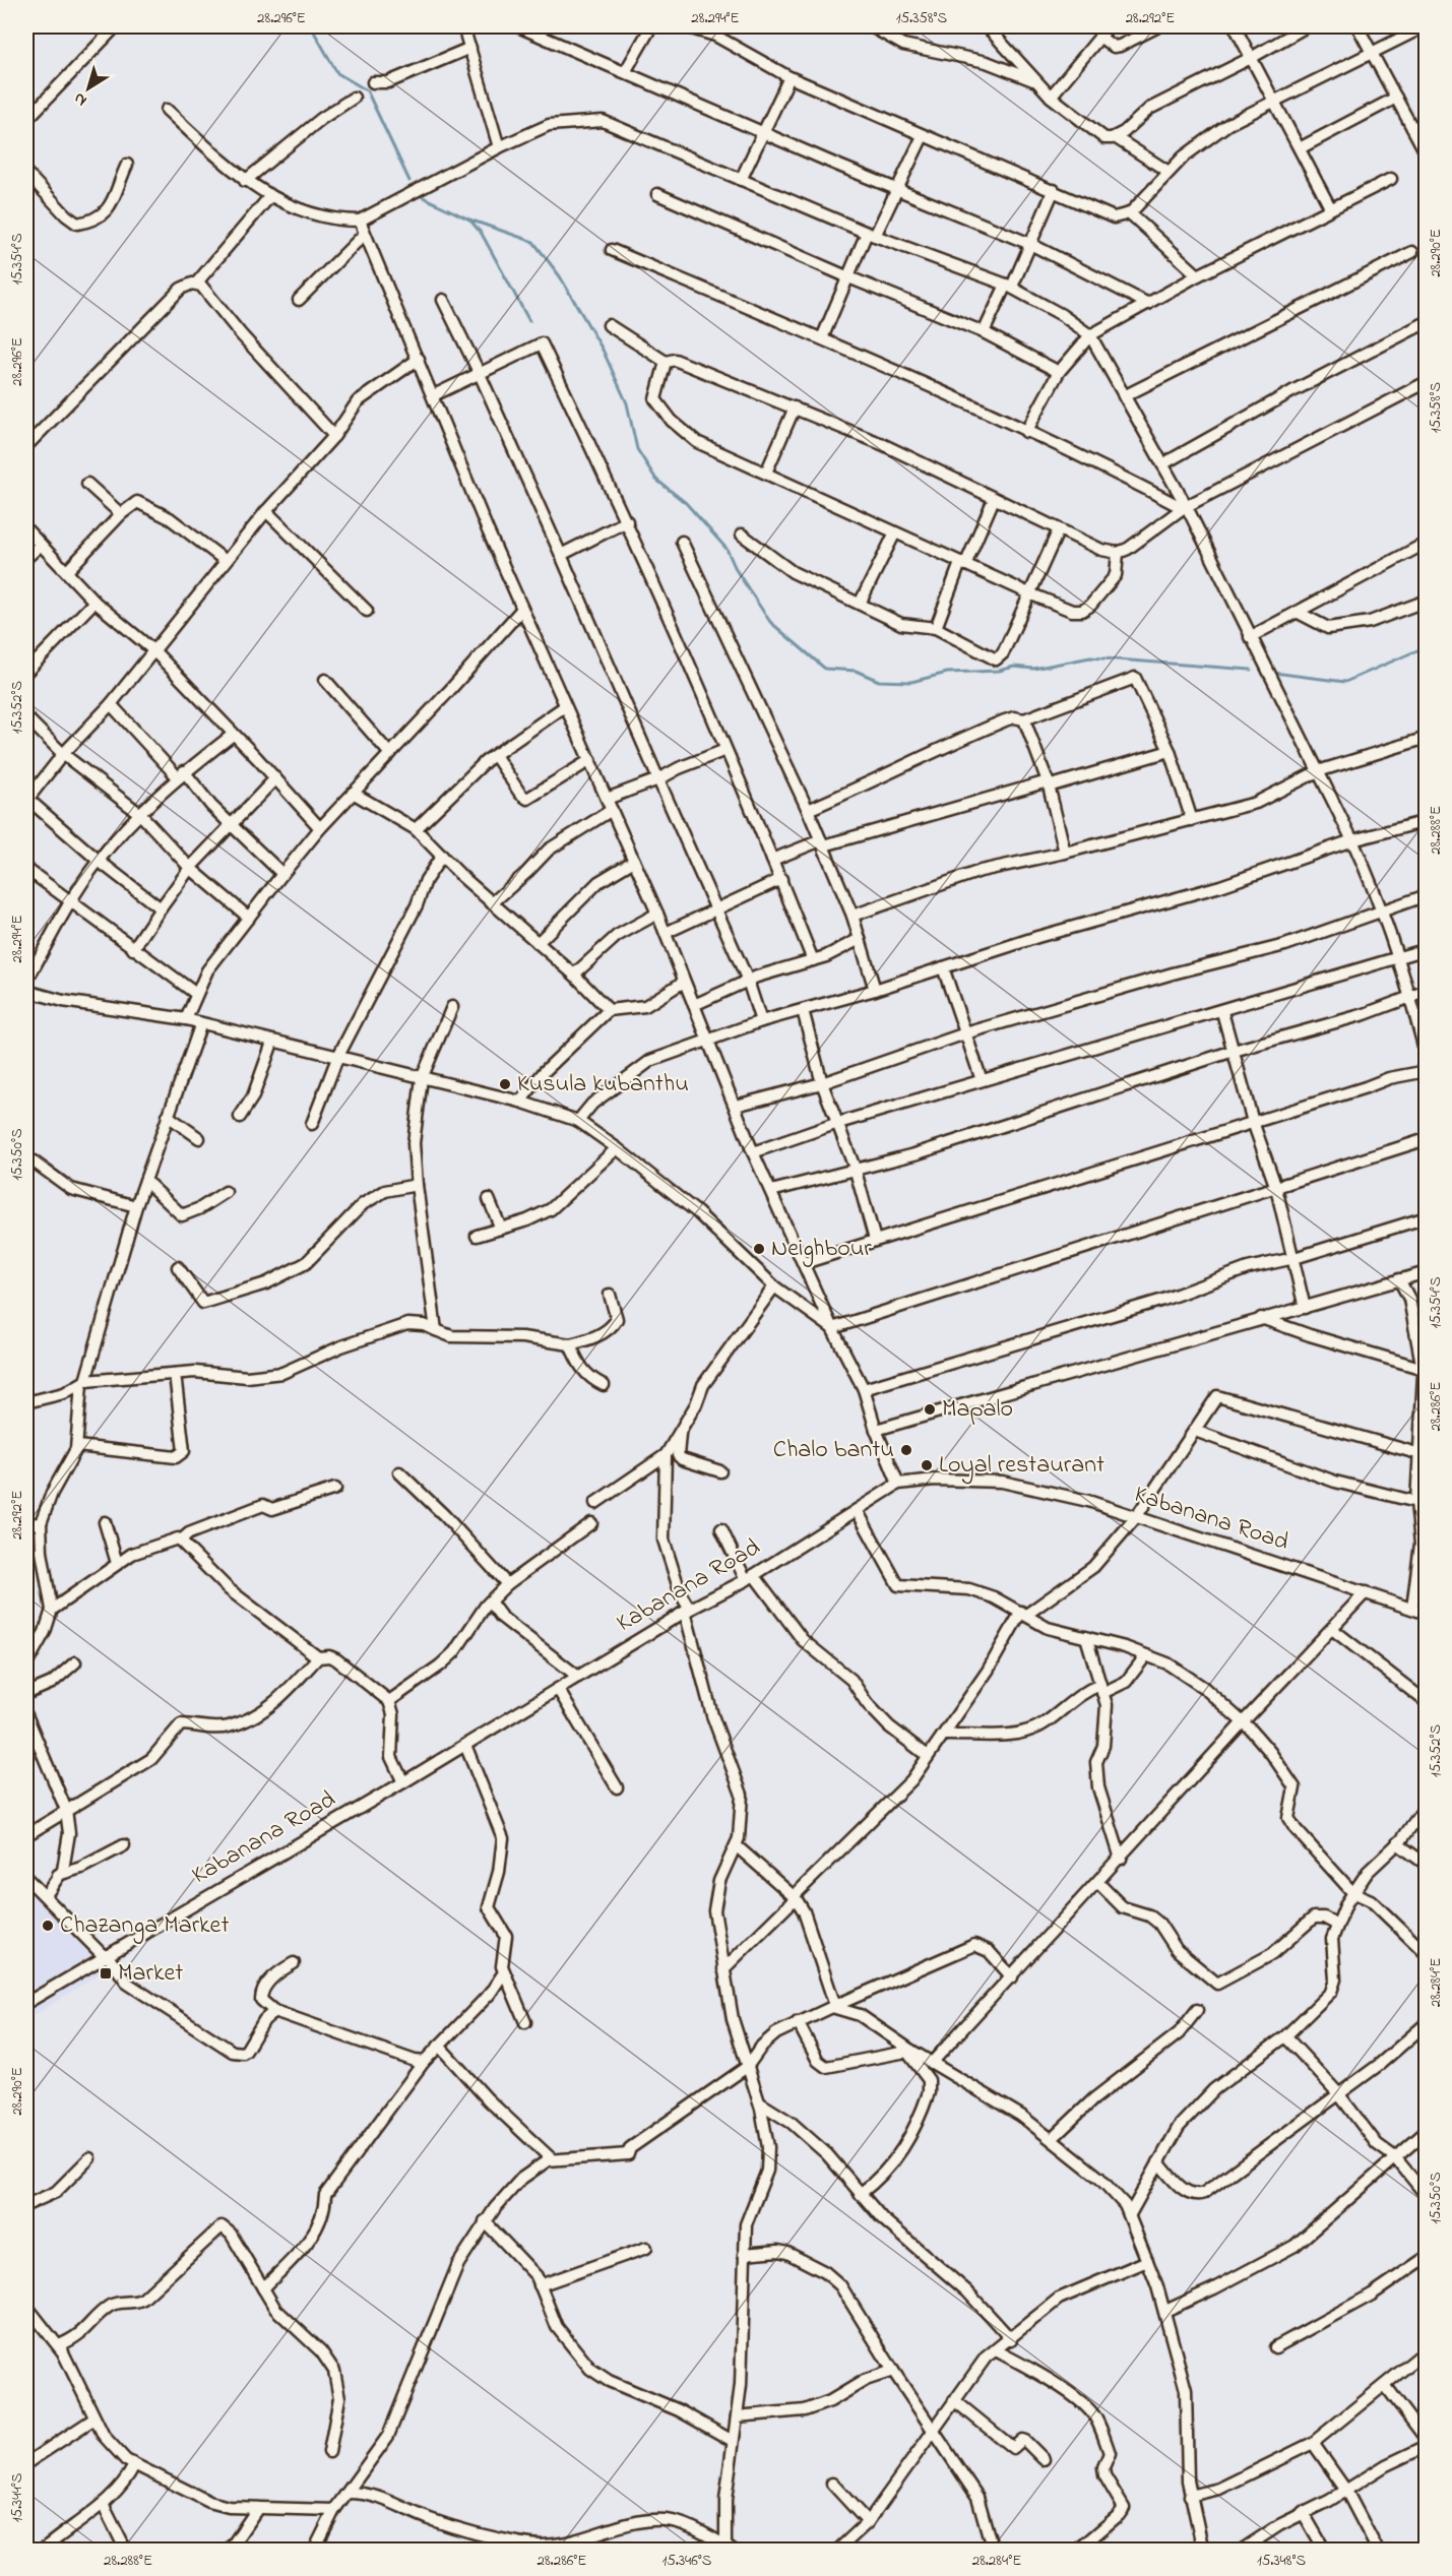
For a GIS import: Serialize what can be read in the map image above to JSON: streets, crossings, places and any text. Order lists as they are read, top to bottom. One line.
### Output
{"streets":{"street":["Kabanana Road"]},"places":{"other":["Kusula kubanthu","Neighbour","Mapalo","Chalo bantu","Loyal restaurant","Chazanga Market"],"transit":["Market"]},"north":"bottom left","coordinates":["28.296°E","28.294°E","15.358°S","28.292°E","28.290°E","15.354°S","15.352°S","28.288°E","15.350°S","28.286°E","28.284°E","15.344°S","15.346°S","15.348°S"]}
